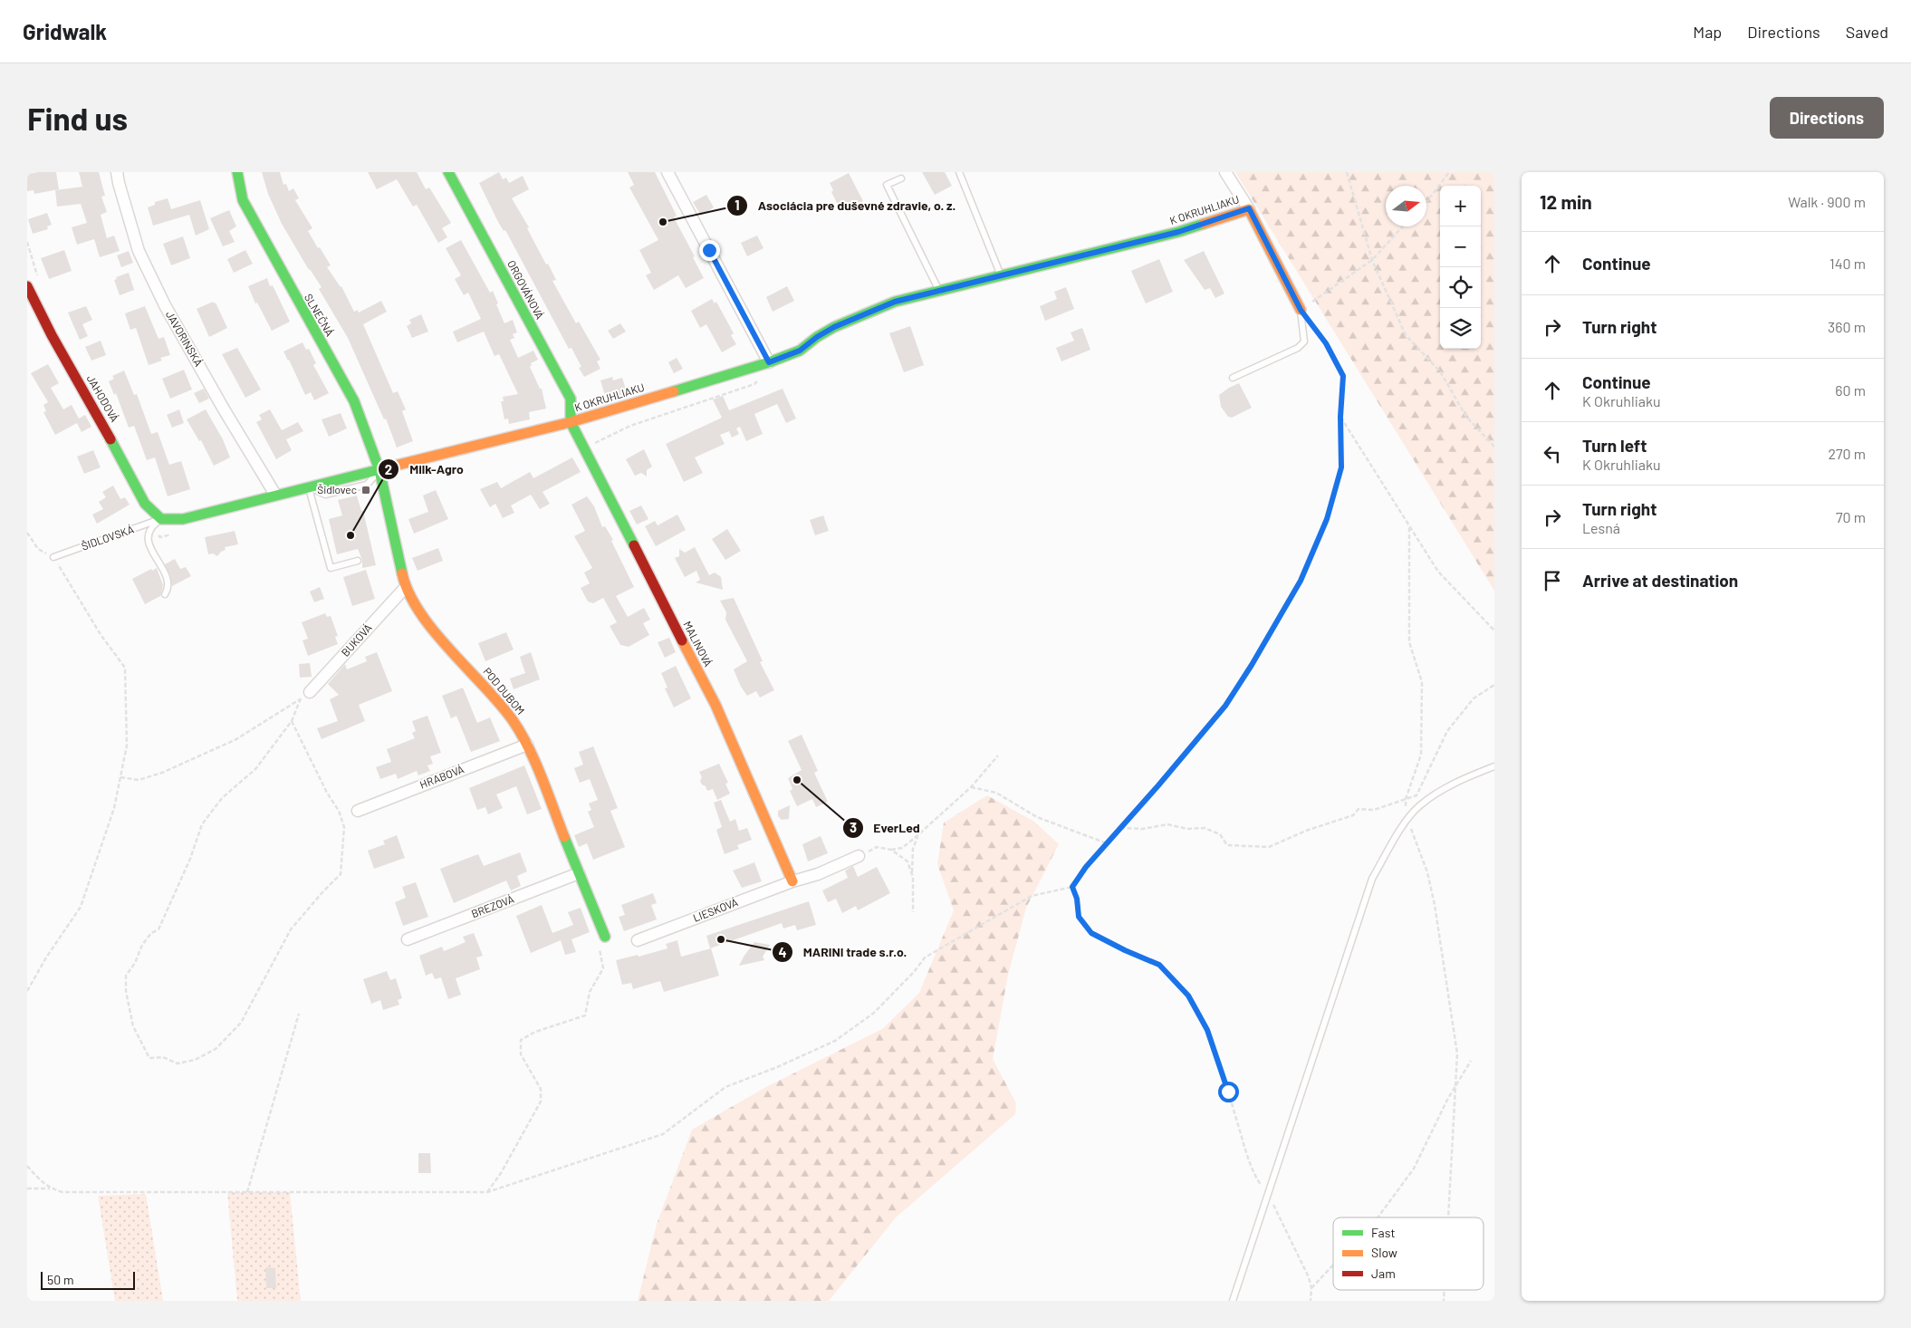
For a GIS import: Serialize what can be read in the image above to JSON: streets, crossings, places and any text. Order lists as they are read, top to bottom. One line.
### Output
{"streets":{"street":["K OKRUHLIAKU","ORGOVÁNOVÁ","SLNEČNÁ","JAVORINSKÁ","JAHODOVÁ","BUKOVÁ","MALINOVÁ","POD DUBOM","HRABOVÁ","BREZOVÁ","LIESKOVÁ"],"lane":["ŠIDLOVSKÁ"]},"crossings":[["K OKRUHLIAKU","ORGOVÁNOVÁ"],["K OKRUHLIAKU","SLNEČNÁ"],["K OKRUHLIAKU","JAVORINSKÁ"],["K OKRUHLIAKU","MALINOVÁ"],["K OKRUHLIAKU","POD DUBOM"],["ORGOVÁNOVÁ","MALINOVÁ"],["SLNEČNÁ","POD DUBOM"],["JAHODOVÁ","ŠIDLOVSKÁ"],["BUKOVÁ","POD DUBOM"],["MALINOVÁ","LIESKOVÁ"],["POD DUBOM","HRABOVÁ"],["POD DUBOM","BREZOVÁ"]],"places":{"other":["Asociácia pre duševné zdravie, o. z.","Milk-Agro","EverLed","MARINI trade s.r.o."],"transit":["Šidlovec"]},"legend":["Fast","Slow","Jam"],"scale_bar":"50 m","north":"right","page":{"header":"Gridwalk","nav":["Map","Directions","Saved"],"buttons":"Directions","title":"Find us","heading":["12 min","Walk · 900 m"],"map_buttons":["+","−"],"list":[["Continue","140 m"],["Turn right","360 m"],["Continue","K Okruhliaku","60 m"],["Turn left","K Okruhliaku","270 m"],["Turn right","Lesná","70 m"],"Arrive at destination"],"scale":"50 m"}}
